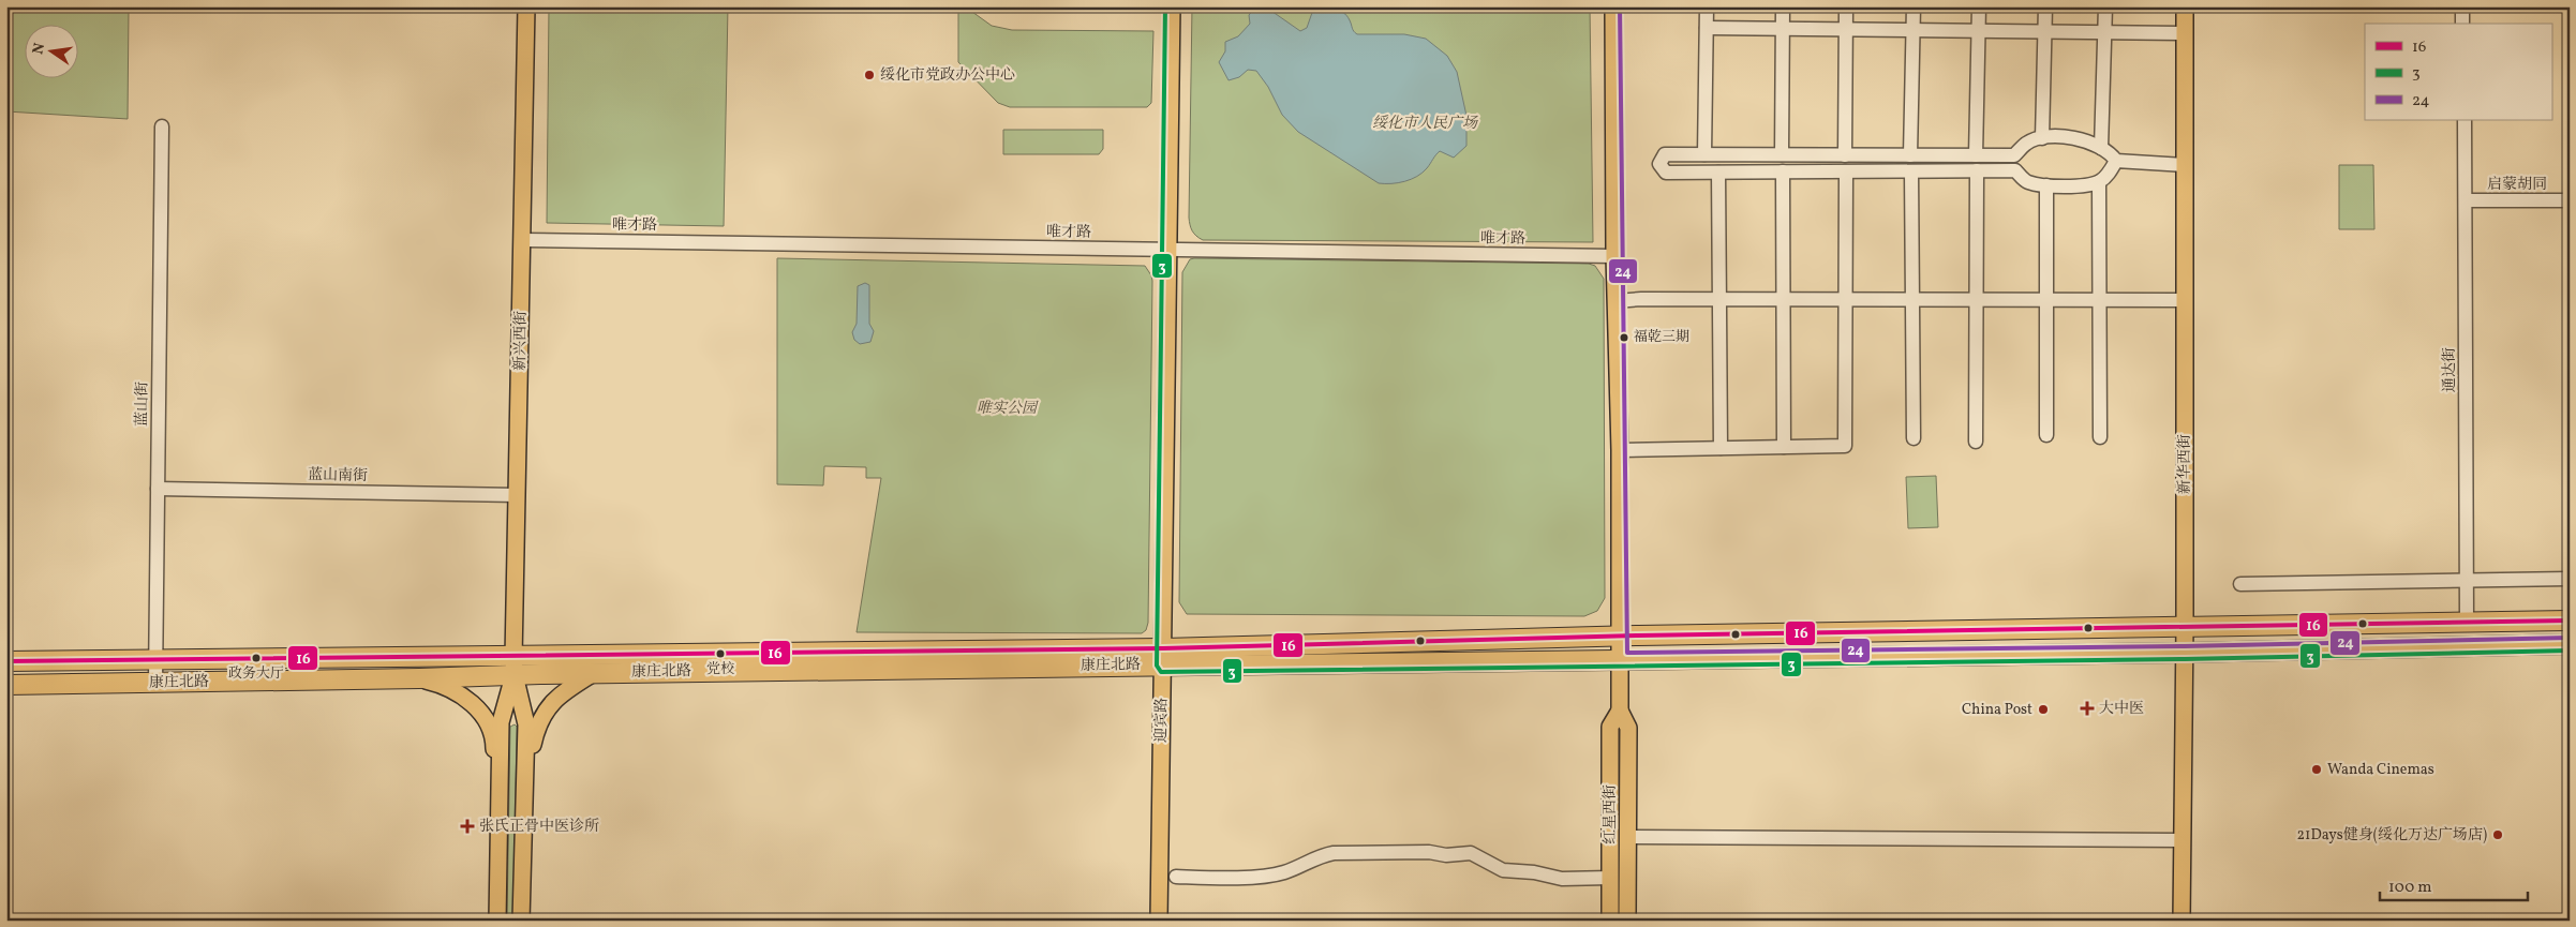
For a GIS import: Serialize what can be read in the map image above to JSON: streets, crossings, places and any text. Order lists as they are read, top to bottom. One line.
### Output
{"streets":{"highway":["康庄北路"],"main road":["新兴西街","新华西街","迎宾路","红星西街"],"street":["启蒙胡同","唯才路","通达街","蓝山街","蓝山南街"]},"crossings":[["启蒙胡同","通达街"],["唯才路","新兴西街"],["唯才路","迎宾路"],["唯才路","红星西街"],["新兴西街","蓝山南街"],["新兴西街","康庄北路"],["通达街","康庄北路"],["蓝山街","蓝山南街"],["蓝山街","康庄北路"],["新华西街","康庄北路"],["康庄北路","迎宾路"],["康庄北路","红星西街"]],"parks":["绥化市人民广场","唯实公园"],"places":{"other":["绥化市党政办公中心","福乾三期","党校","政务大厅","China Post","Wanda Cinemas","21Days健身(绥化万达广场店)"],"health":["大中医","张氏正骨中医诊所"]},"lines":["transit line 3","transit line 24","transit line 16"],"legend":["16","3","24"],"scale_bar":"100 m","north":"left"}
